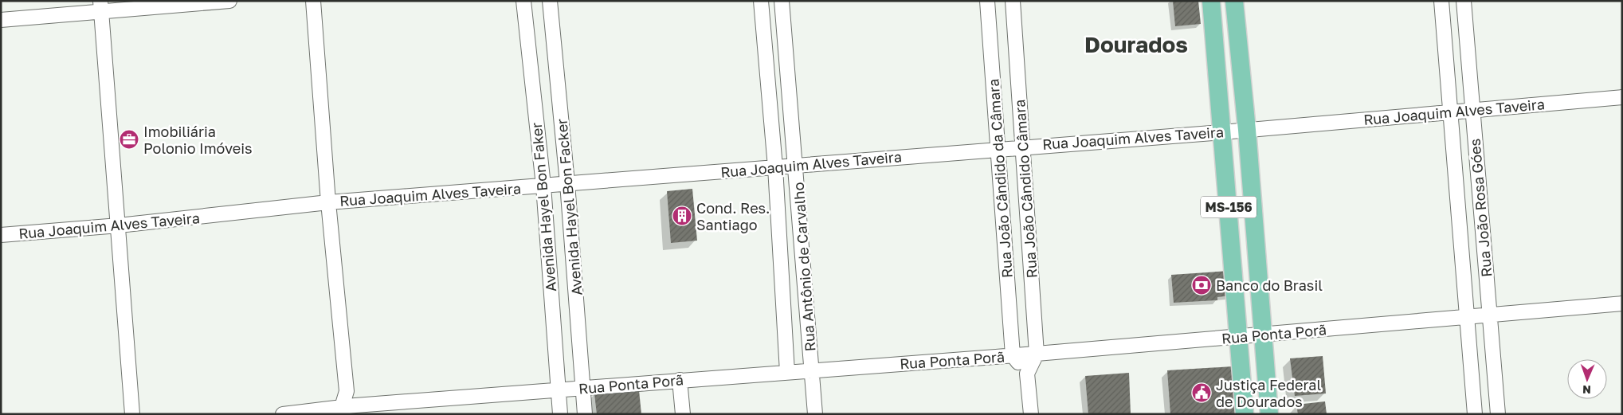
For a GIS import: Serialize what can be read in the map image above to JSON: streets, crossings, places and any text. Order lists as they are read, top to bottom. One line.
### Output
{"streets":{"main road":["MS-156"],"street":["Rua Joaquim Alves Taveira","Rua João Cândido da Câmara","Rua João Cândido Câmara","Avenida Hayel Bon Faker","Avenida Hayel Bon Facker","Rua João Rosa Góes","Rua Antônio de Carvalho","Rua Ponta Porã"]},"crossings":[["Rua Joaquim Alves Taveira","Rua João Cândido da Câmara"],["Rua Joaquim Alves Taveira","Rua João Cândido Câmara"],["Rua Joaquim Alves Taveira","Avenida Hayel Bon Faker"],["Rua Joaquim Alves Taveira","Avenida Hayel Bon Facker"],["Rua Joaquim Alves Taveira","MS-156"],["Rua Joaquim Alves Taveira","Rua João Rosa Góes"],["Rua Joaquim Alves Taveira","Rua Antônio de Carvalho"],["Rua João Cândido da Câmara","Rua Ponta Porã"],["Rua João Cândido Câmara","Rua Ponta Porã"],["Avenida Hayel Bon Faker","Rua Ponta Porã"],["Avenida Hayel Bon Facker","Rua Ponta Porã"],["MS-156","Rua Ponta Porã"],["Rua João Rosa Góes","Rua Ponta Porã"],["Rua Antônio de Carvalho","Rua Ponta Porã"]],"districts":["Dourados"],"places":{"office":["Imobiliária Polonio Imóveis"],"building":["Cond. Res. Santiago"],"bank":["Banco do Brasil"],"public building":["Justiça Federal de Dourados"]},"north":"bottom"}
